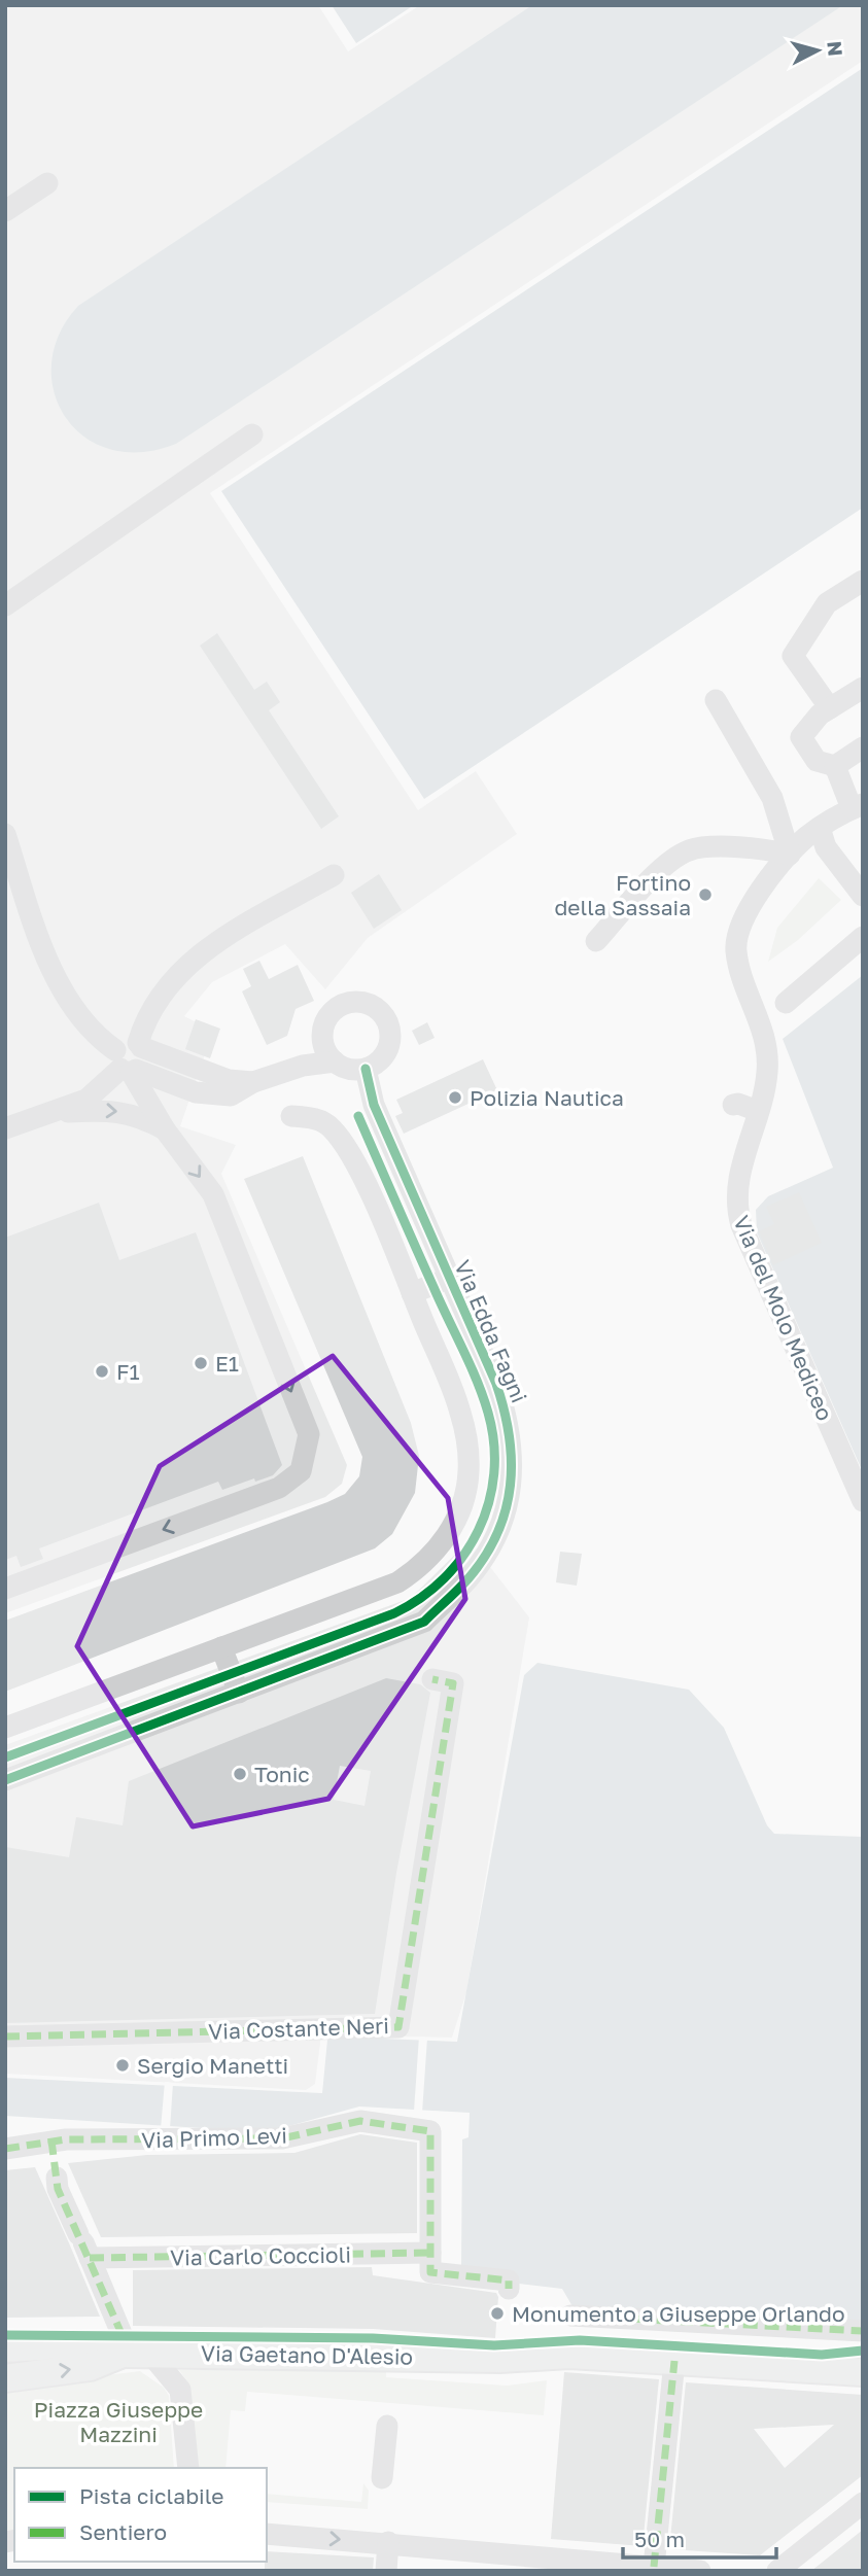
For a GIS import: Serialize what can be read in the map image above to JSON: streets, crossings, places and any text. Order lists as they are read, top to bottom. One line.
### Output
{"streets":{"main road":["Via Gaetano D'Alesio"],"street":["Via del Molo Mediceo","Via Edda Fagni","Via Costante Neri","Via Primo Levi","Via Carlo Coccioli"]},"crossings":[["Via Primo Levi","Via Carlo Coccioli"]],"parks":["Piazza Giuseppe Mazzini"],"places":["Fortino della Sassaia","Polizia Nautica","E1","F1","Tonic","Sergio Manetti","Monumento a Giuseppe Orlando"],"legend":["Pista ciclabile","Sentiero"],"scale_bar":"50 m","north":"right"}
